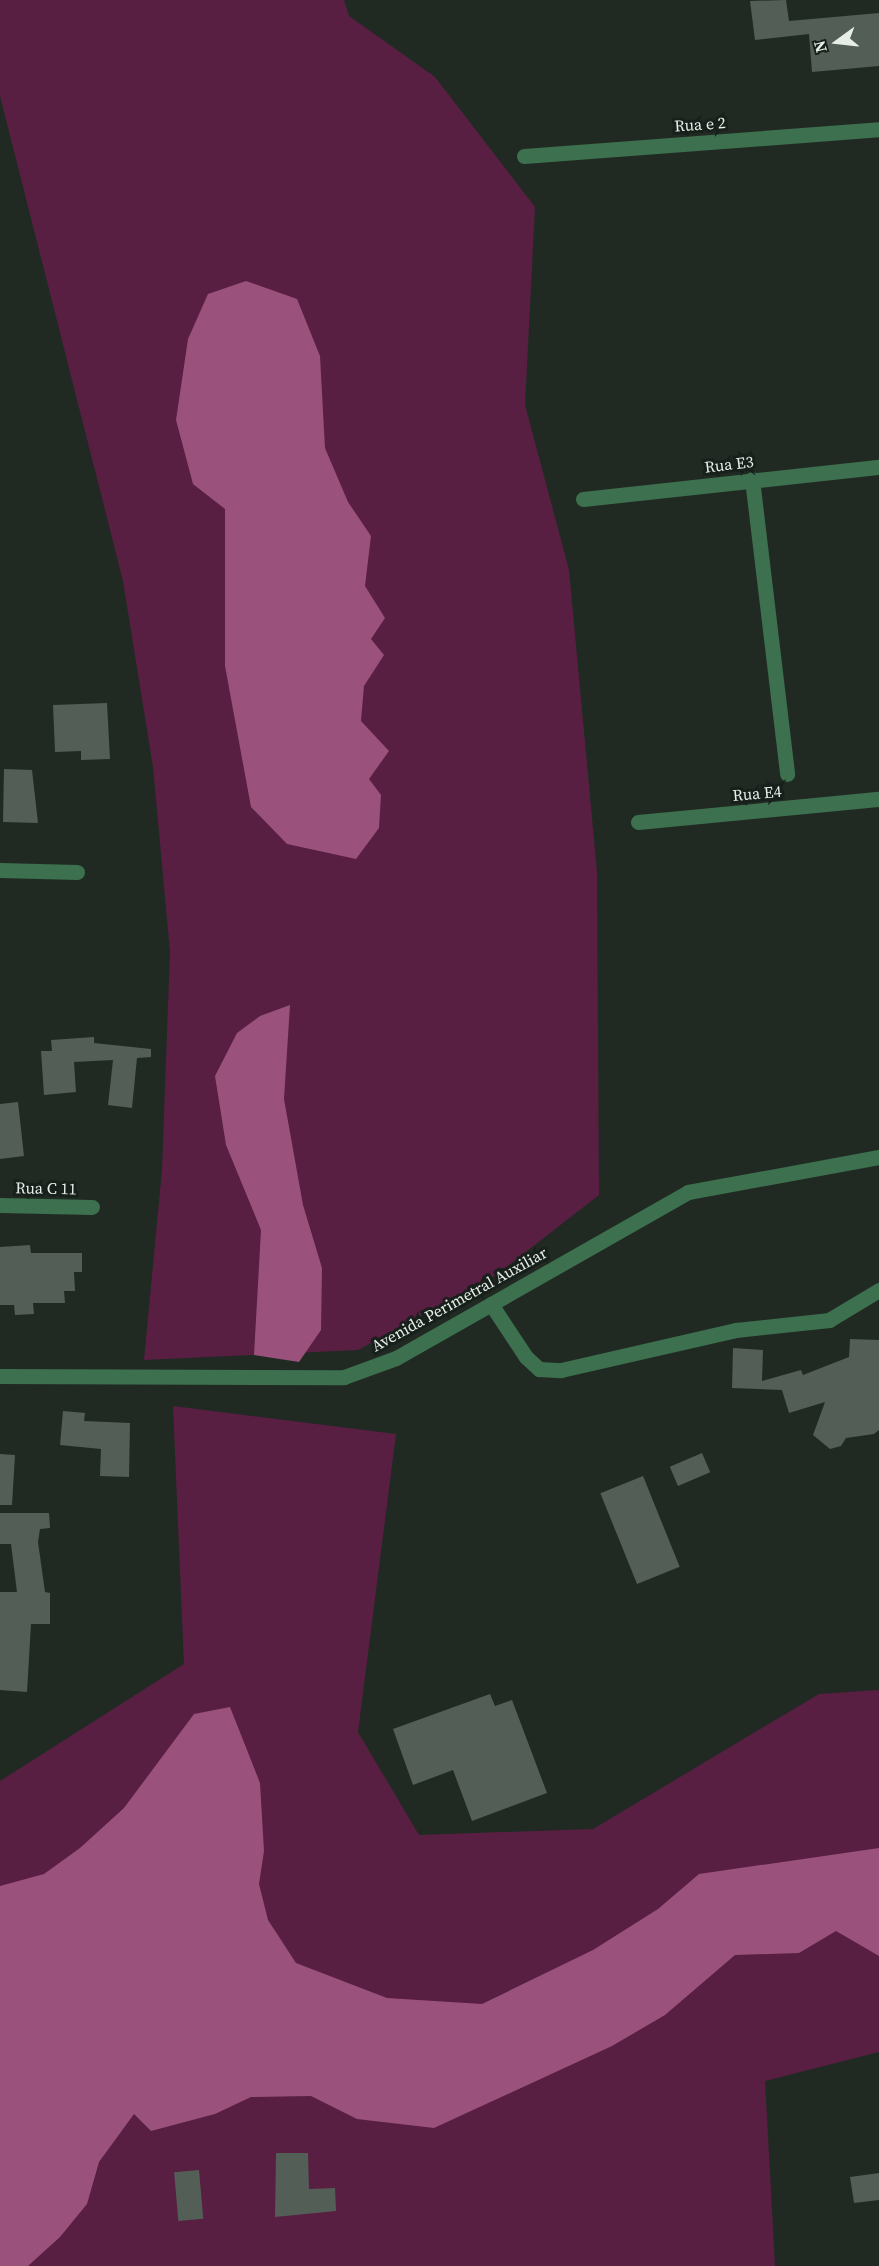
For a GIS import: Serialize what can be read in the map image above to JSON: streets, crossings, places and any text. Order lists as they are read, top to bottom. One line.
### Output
{"streets":{"street":["Rua e 2","Rua E3","Rua E4","Rua C 11","Avenida Perimetral Auxiliar"]},"north":"left"}
